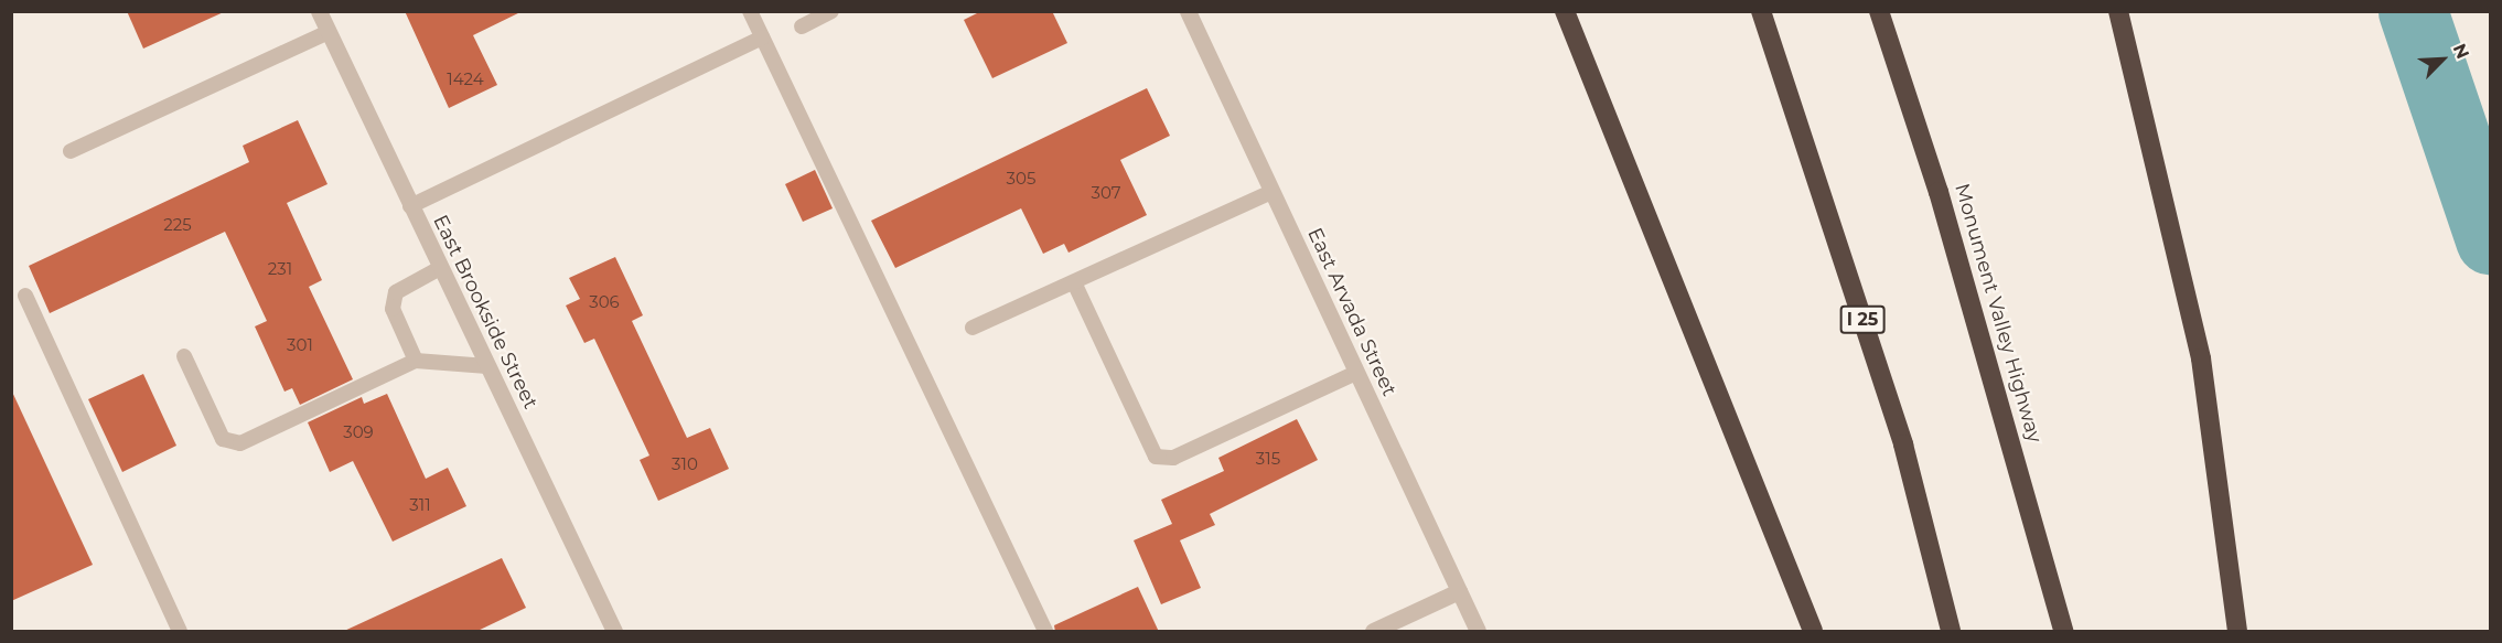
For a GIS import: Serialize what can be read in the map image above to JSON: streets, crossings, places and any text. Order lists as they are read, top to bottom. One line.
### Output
{"streets":{"highway":["Monument Valley Highway","I 25"],"street":["East Brookside Street","East Arvada Street"]},"house_numbers":["1424","305","307","225","231","306","301","309","315","310","311"],"north":"top right"}
